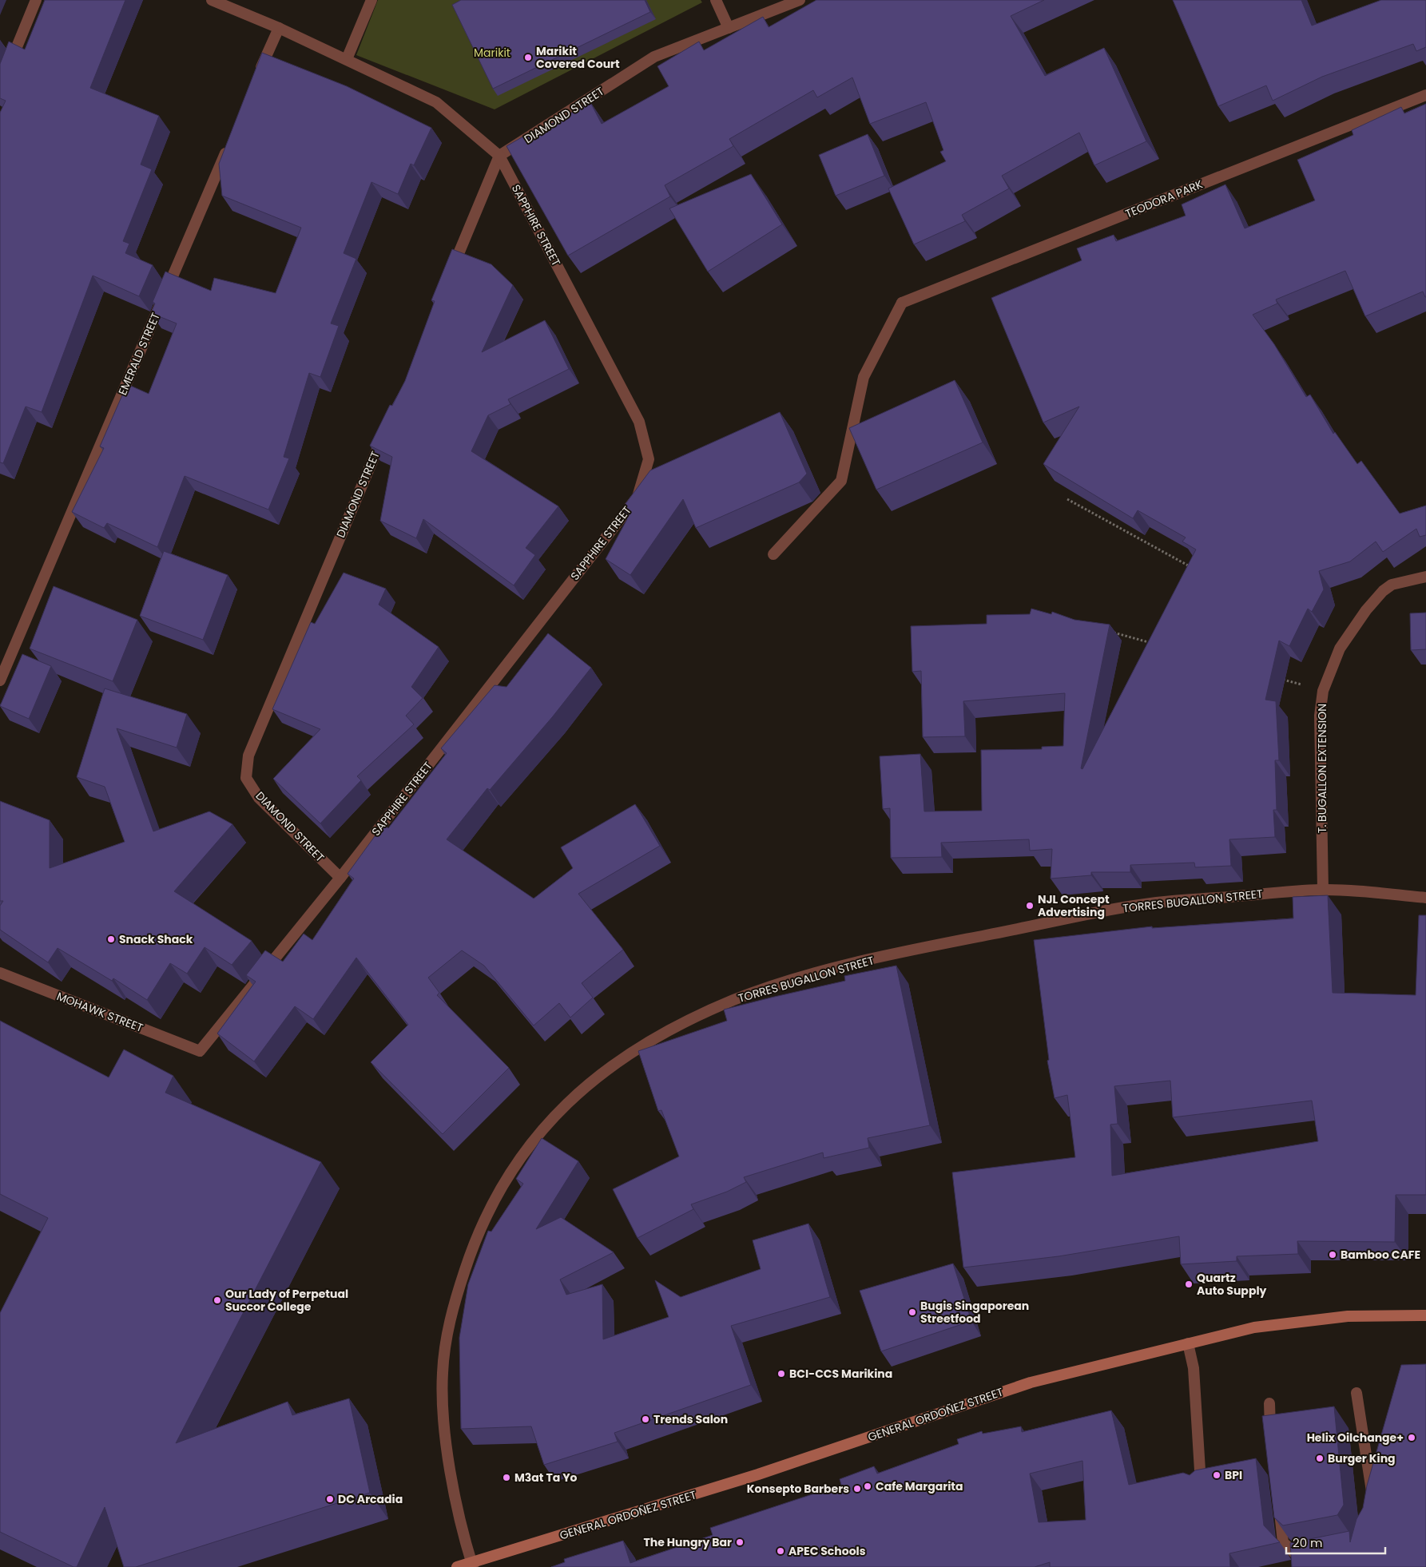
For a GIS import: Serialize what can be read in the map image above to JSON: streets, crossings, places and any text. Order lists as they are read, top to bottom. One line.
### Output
{"streets":{"main road":["GENERAL ORDOÑEZ STREET"],"street":["DIAMOND STREET","TEODORA PARK","SAPPHIRE STREET","EMERALD STREET","T. BUGALLON EXTENSION","TORRES BUGALLON STREET","MOHAWK STREET"]},"crossings":[["DIAMOND STREET","SAPPHIRE STREET"],["SAPPHIRE STREET","MOHAWK STREET"],["T. BUGALLON EXTENSION","TORRES BUGALLON STREET"],["TORRES BUGALLON STREET","GENERAL ORDOÑEZ STREET"]],"parks":["Marikit"],"places":["Marikit Covered Court","NJL Concept Advertising","Snack Shack","Bamboo CAFE","Quartz Auto Supply","Our Lady of Perpetual Succor College","Bugis Singaporean Streetfood","BCI-CCS Marikina","Trends Salon","Helix Oilchange+","Burger King","BPI","M3at Ta Yo","Cafe Margarita","Konsepto Barbers","DC Arcadia","The Hungry Bar","APEC Schools"],"scale_bar":"20 m"}
